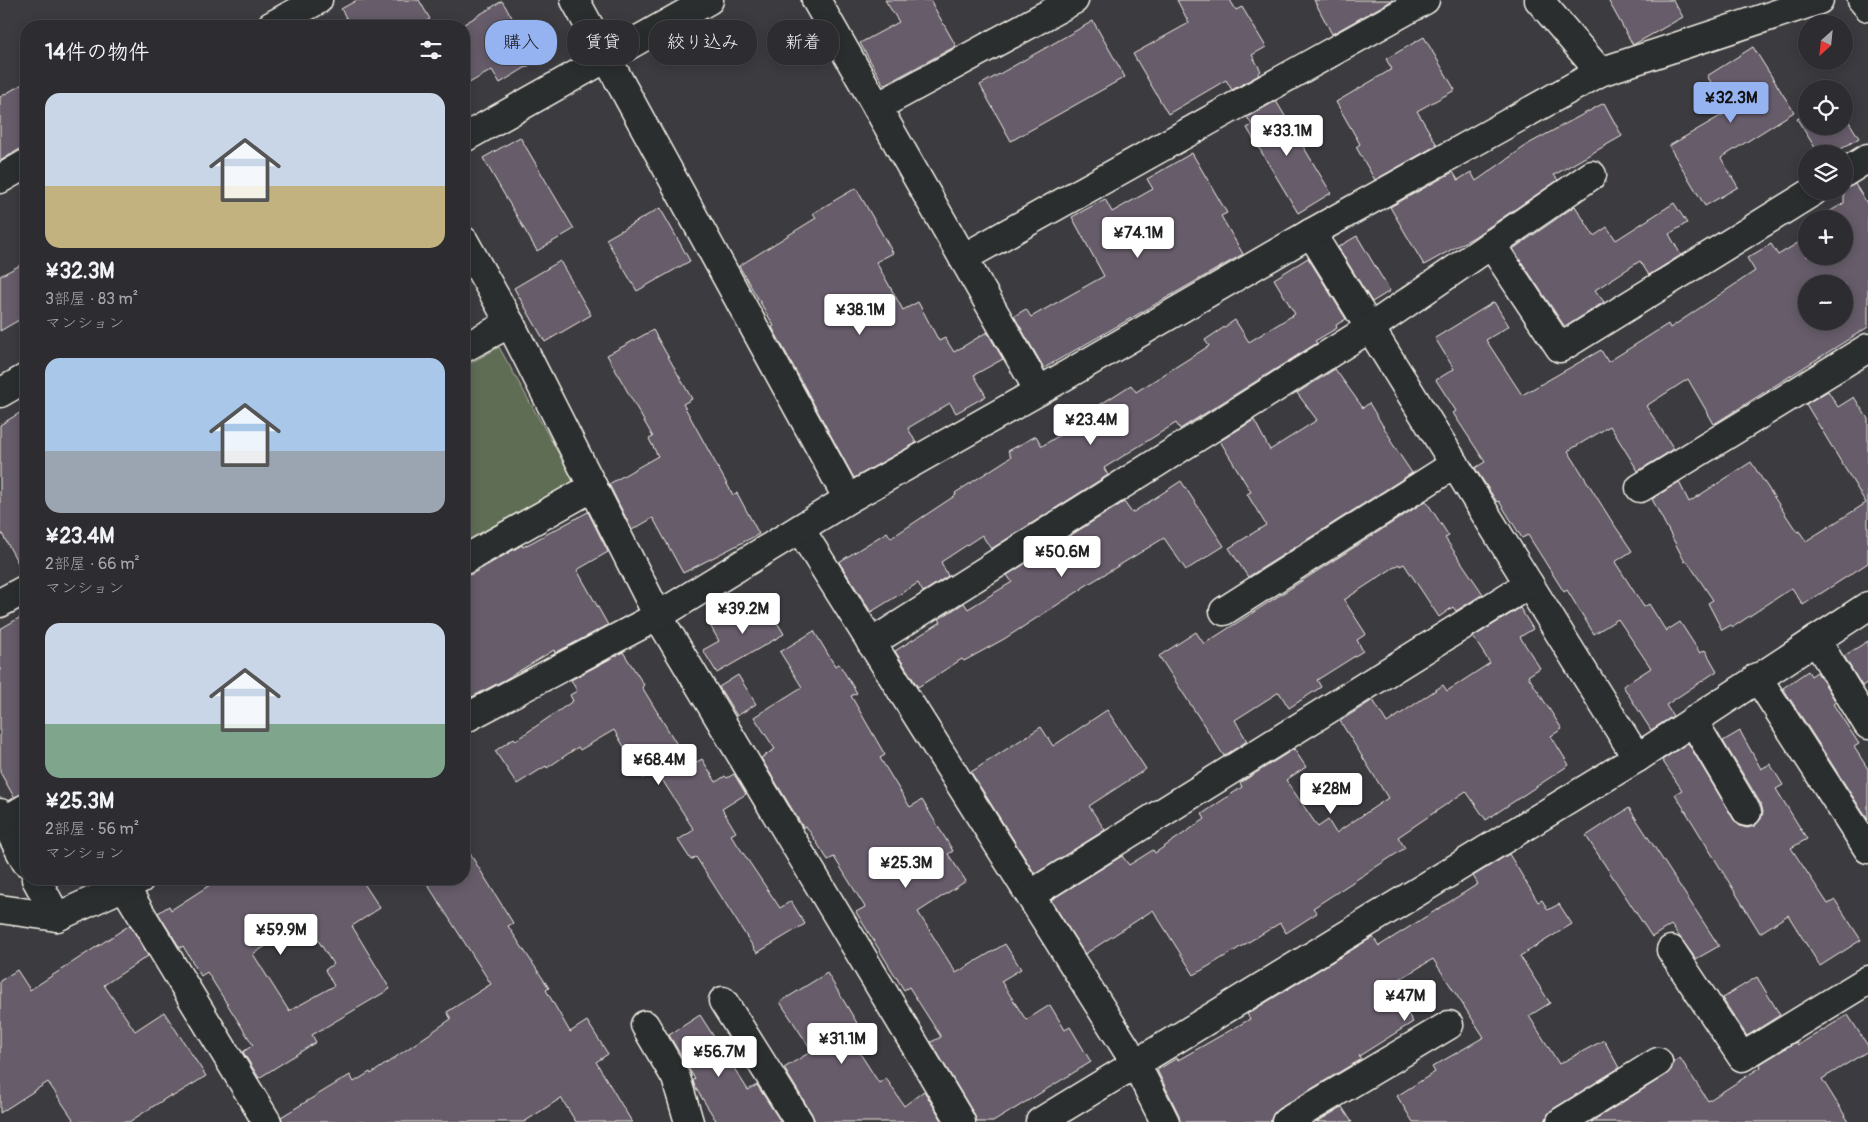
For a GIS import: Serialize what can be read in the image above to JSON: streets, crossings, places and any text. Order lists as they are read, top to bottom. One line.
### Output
{"north":"bottom left","page":{"map_buttons":["+","−"],"chip":["購入","賃貸","絞り込み","新着"],"heading":"14件の物件","list":[{"name":"¥32.3M","note":"3部屋 · 83 m² · マンション"},{"name":"¥23.4M","note":"2部屋 · 66 m² · マンション"},{"name":"¥25.3M","note":"2部屋 · 56 m² · マンション"}],"price":["¥32.3M","¥33.1M","¥74.1M","¥38.1M","¥23.4M","¥50.6M","¥39.2M","¥68.4M","¥28M","¥25.3M","¥59.9M","¥47M","¥31.1M","¥56.7M"]}}
